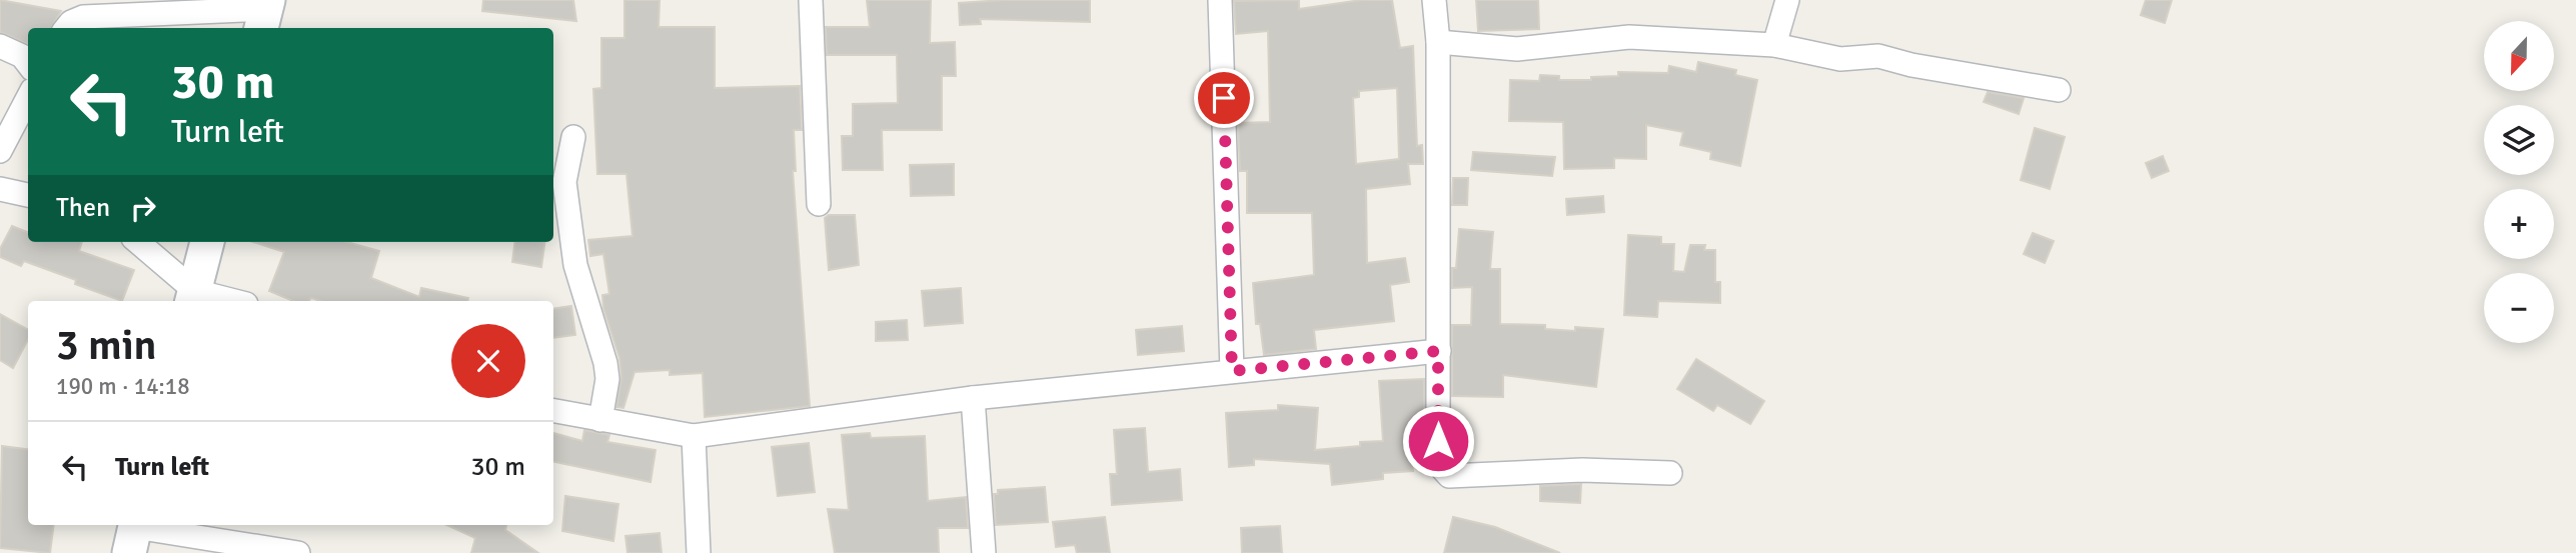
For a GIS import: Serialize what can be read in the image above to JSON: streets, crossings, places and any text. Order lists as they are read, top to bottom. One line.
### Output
{"north":"bottom","page":{"map_buttons":["+","−"],"turn":["30 m","Turn left"],"then":"Then","heading":["3 min","190 m · 14:18"],"list":[{"name":"Turn left","value":"30 m"}]}}
